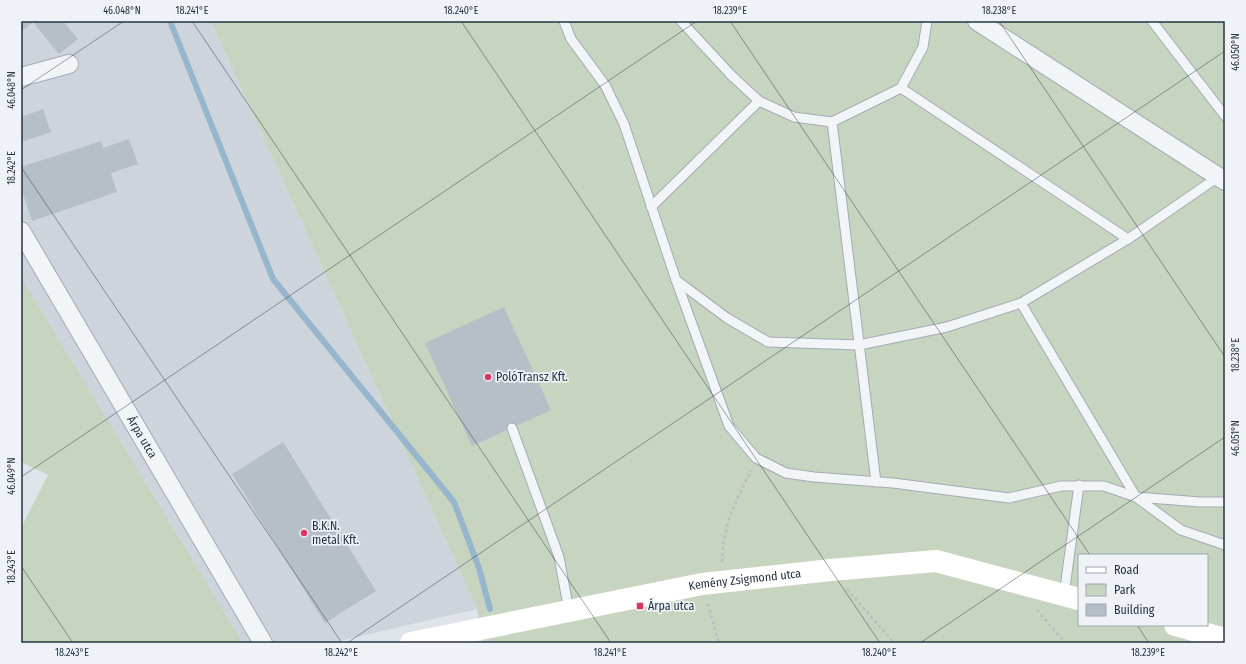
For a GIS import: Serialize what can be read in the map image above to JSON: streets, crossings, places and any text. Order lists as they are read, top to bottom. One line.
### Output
{"streets":{"street":["Árpa utca","Kemény Zsigmond utca"]},"places":{"other":["PolóTransz Kft.","B.K.N. metal Kft."],"transit":["Árpa utca"]},"legend":["Road","Park","Building"],"coordinates":["46.048°N","18.241°E","18.240°E","18.239°E","18.238°E","46.050°N","18.242°E","46.051°N","46.049°N","18.243°E"]}
